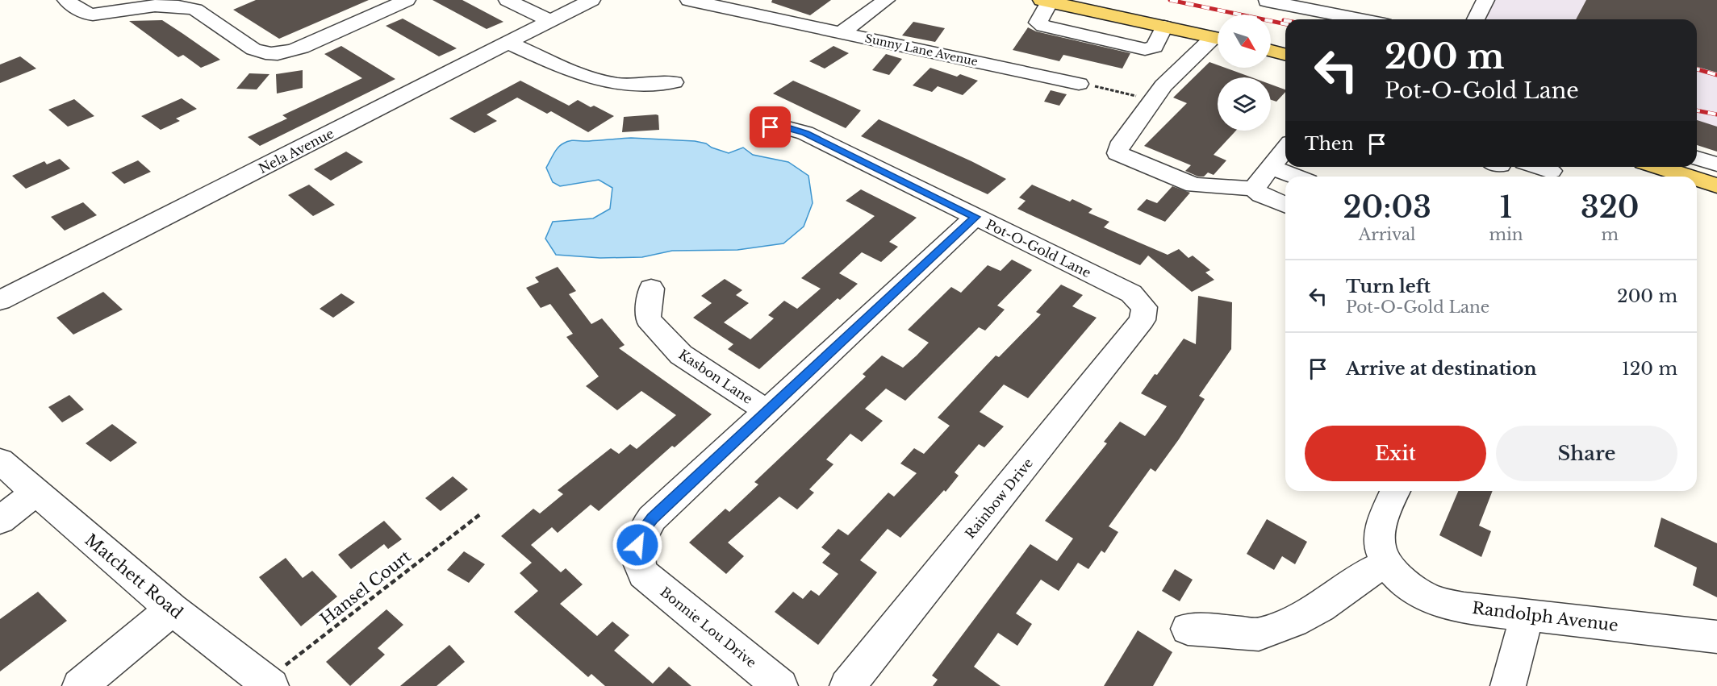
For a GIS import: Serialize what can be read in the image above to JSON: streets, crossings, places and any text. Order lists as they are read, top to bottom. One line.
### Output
{"streets":{"street":["Sunny Lane Avenue","Nela Avenue","Pot-O-Gold Lane","Kasbon Lane","Rainbow Drive","Matchett Road","Randolph Avenue","Bonnie Lou Drive"],"path":["Hansel Court"]},"crossings":[["Pot-O-Gold Lane","Rainbow Drive"],["Pot-O-Gold Lane","Bonnie Lou Drive"],["Kasbon Lane","Bonnie Lou Drive"],["Matchett Road","Hansel Court"]],"north":"bottom right","page":{"turn":["200 m","Pot-O-Gold Lane"],"then":"Then","eta":["20:03","Arrival","1","min","320","m"],"list":[{"name":"Turn left","note":"Pot-O-Gold Lane","value":"200 m"},{"name":"Arrive at destination","value":"120 m"}],"buttons":["Exit","Share"]}}
